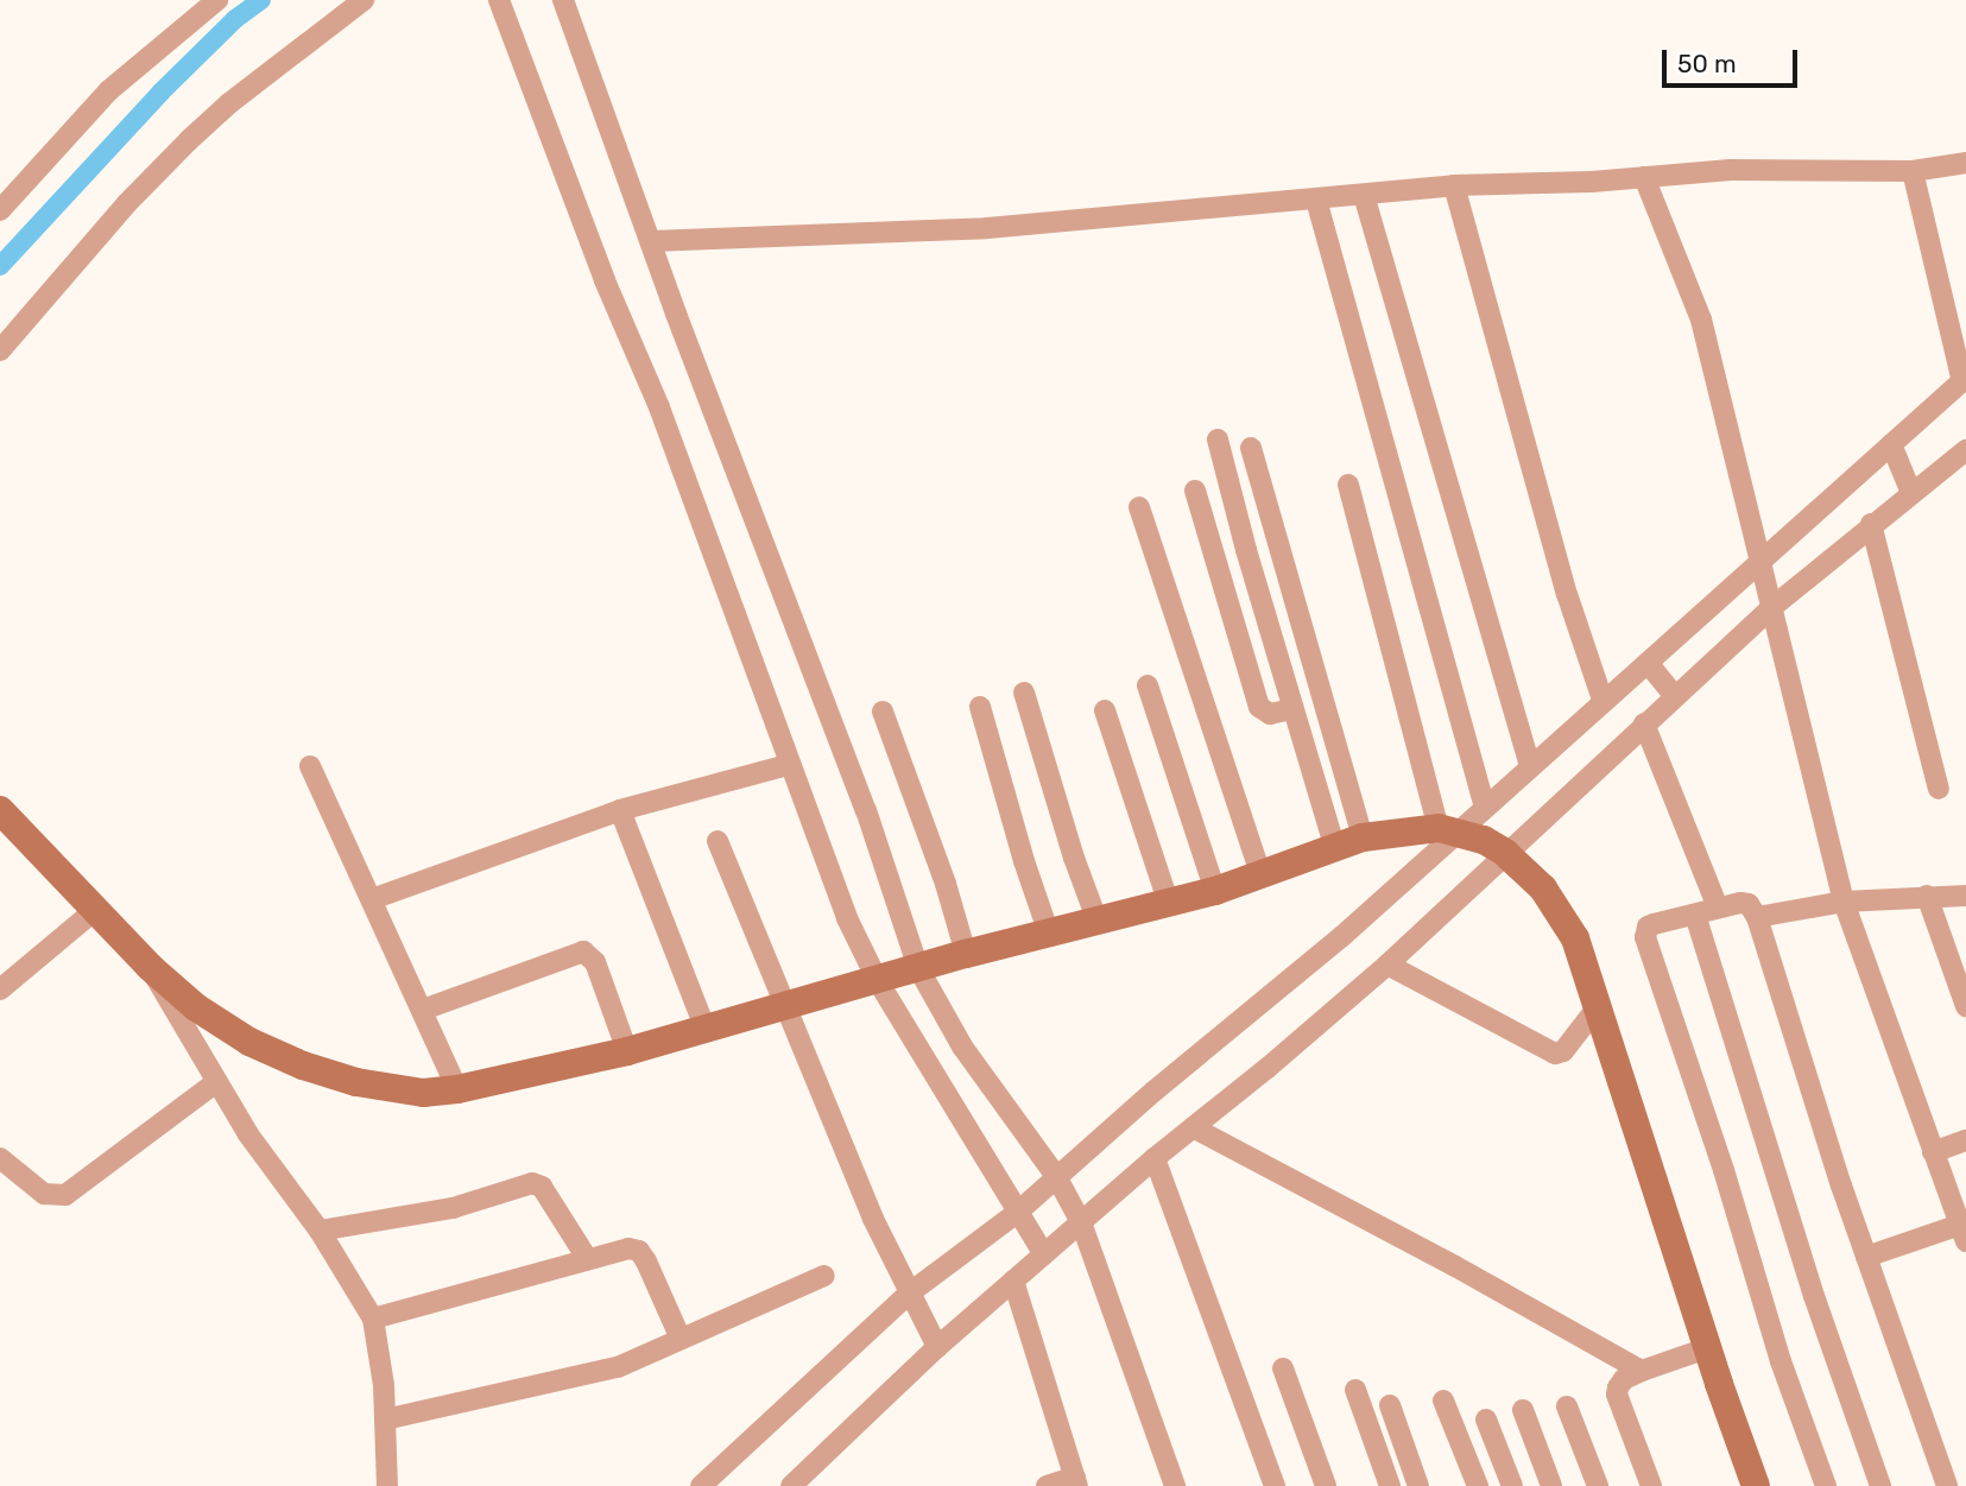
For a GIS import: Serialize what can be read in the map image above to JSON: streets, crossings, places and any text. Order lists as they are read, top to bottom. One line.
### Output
{"scale_bar":"50 m"}
